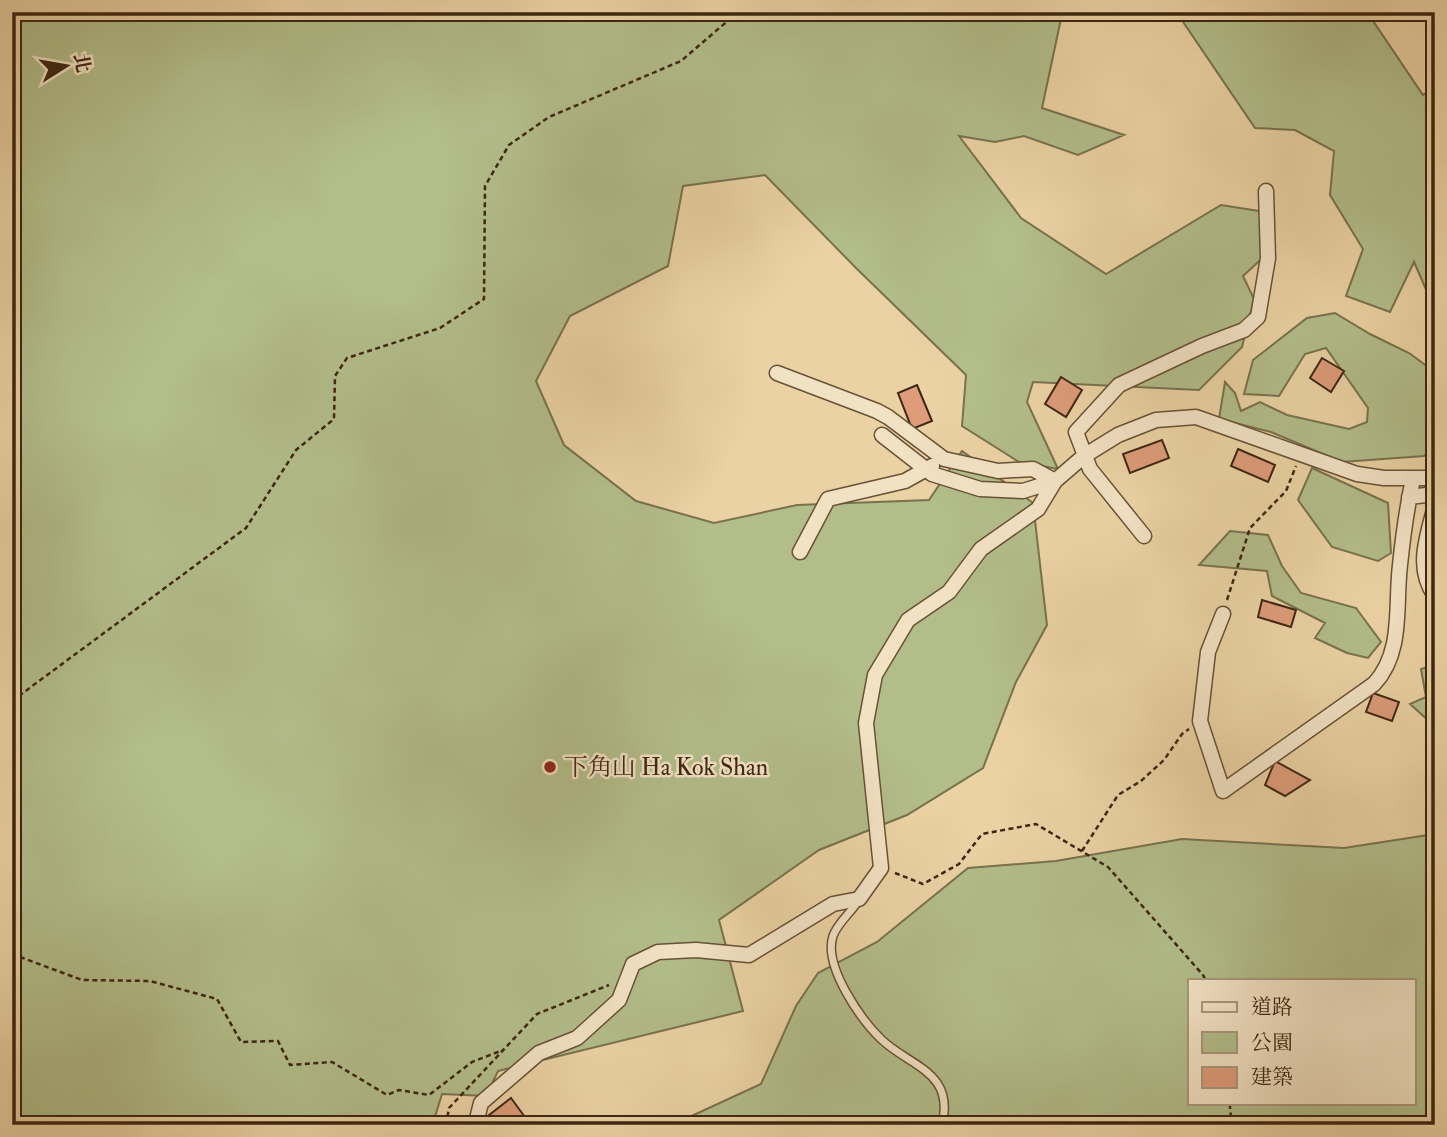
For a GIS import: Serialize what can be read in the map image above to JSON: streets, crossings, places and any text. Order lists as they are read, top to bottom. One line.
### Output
{"places":["下角山 Ha Kok Shan"],"legend":["道路","公園","建築"],"north":"right"}
